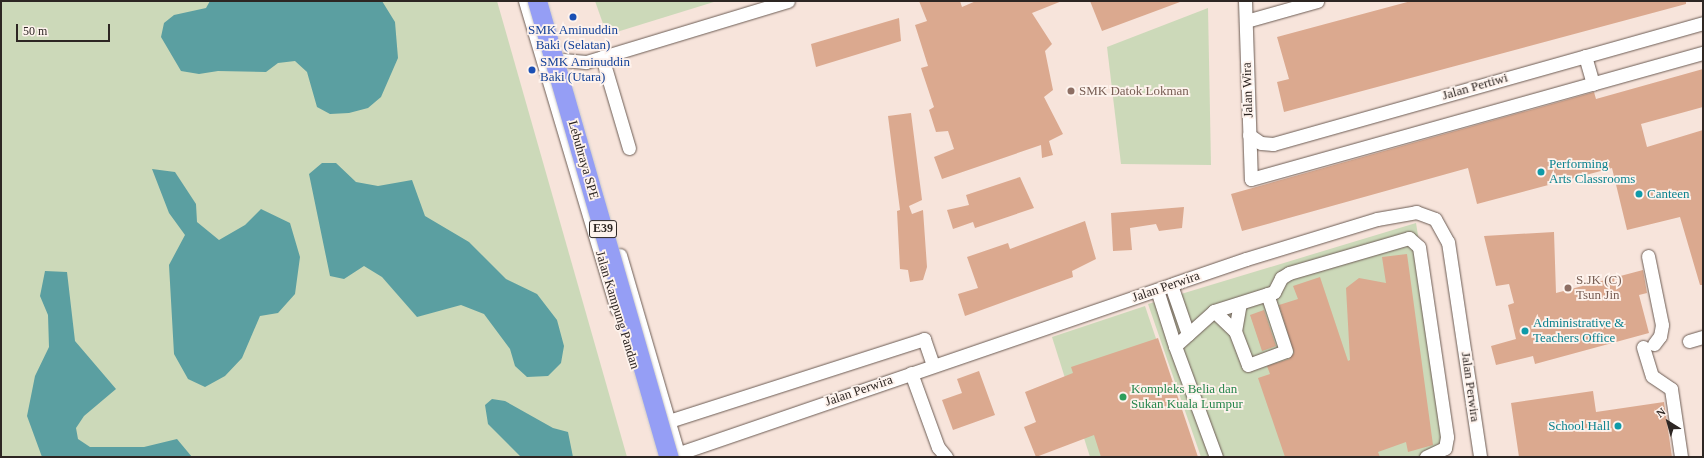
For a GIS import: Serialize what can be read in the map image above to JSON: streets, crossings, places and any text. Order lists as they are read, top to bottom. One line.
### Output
{"streets":{"highway":["Lebuhraya SPE","E39"],"street":["Jalan Pertiwi","Jalan Wira","Jalan Perwira","Jalan Kampung Pandan"]},"crossings":[["Jalan Pertiwi","Jalan Wira"],["Lebuhraya SPE","Jalan Perwira"],["Lebuhraya SPE","Jalan Kampung Pandan"],["Jalan Perwira","Jalan Kampung Pandan"]],"places":["SMK Aminuddin Baki (Selatan)","SMK Aminuddin Baki (Utara)","SMK Datok Lokman","Performing Arts Classrooms","Canteen","S.JK (C) Tsun Jin","Administrative & Teachers Office","Kompleks Belia dan Sukan Kuala Lumpur","School Hall"],"scale_bar":"50 m","north":"top left"}
